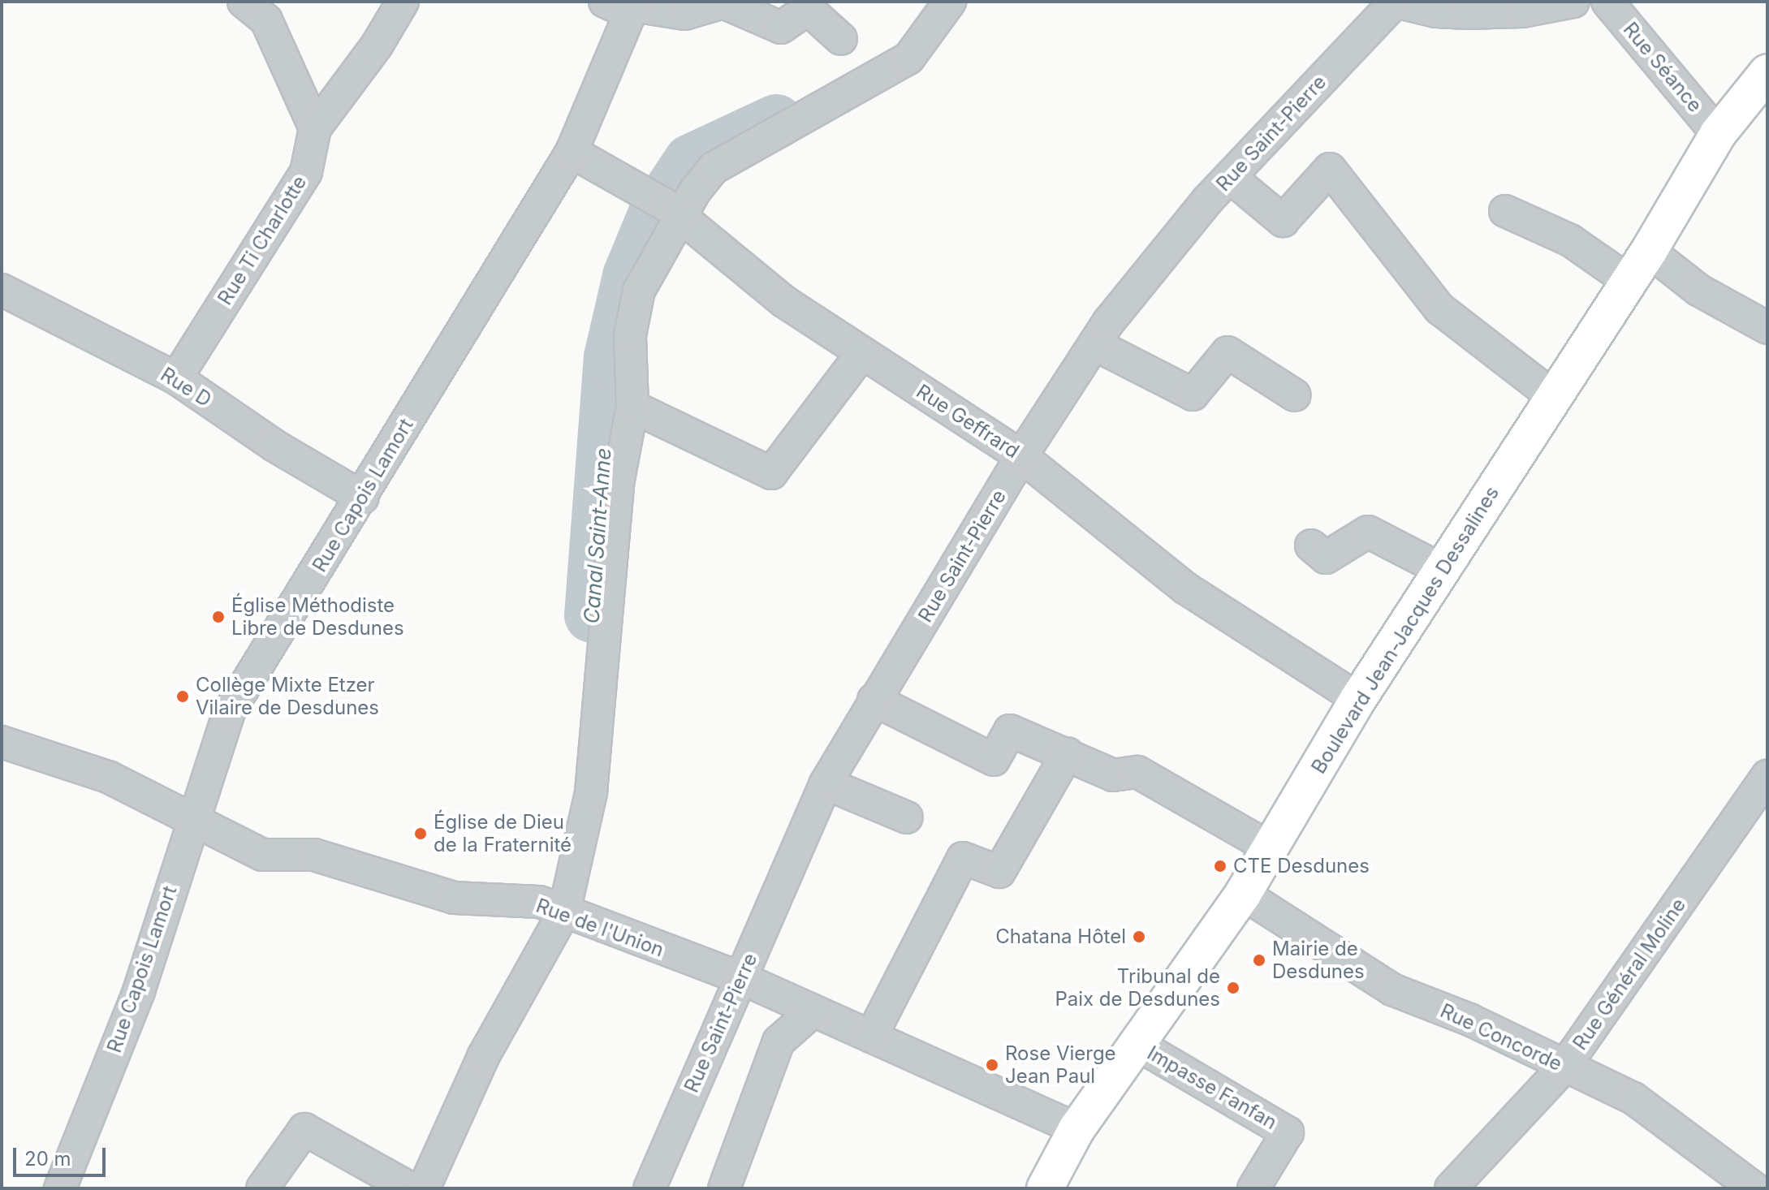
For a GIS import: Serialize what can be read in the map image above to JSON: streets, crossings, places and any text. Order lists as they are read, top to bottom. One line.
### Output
{"streets":{"street":["Rue Séance","Rue Saint-Pierre","Rue Ti Charlotte","Rue D","Rue Geffrard","Rue Capois Lamort","Boulevard Jean-Jacques Dessalines","Rue de l'Union","Rue Général Moline","Rue Concorde","Impasse Fanfan"]},"crossings":[["Rue Séance","Boulevard Jean-Jacques Dessalines"],["Rue Saint-Pierre","Rue Geffrard"],["Rue Saint-Pierre","Rue de l'Union"],["Rue Ti Charlotte","Rue D"],["Rue D","Rue Capois Lamort"],["Rue Geffrard","Rue Capois Lamort"],["Rue Geffrard","Boulevard Jean-Jacques Dessalines"],["Rue Capois Lamort","Rue de l'Union"],["Boulevard Jean-Jacques Dessalines","Rue de l'Union"],["Boulevard Jean-Jacques Dessalines","Rue Concorde"],["Boulevard Jean-Jacques Dessalines","Impasse Fanfan"],["Rue Général Moline","Rue Concorde"]],"water":["Canal Saint-Anne"],"places":["Église Méthodiste Libre de Desdunes","Collège Mixte Etzer Vilaire de Desdunes","Église de Dieu de la Fraternité","CTE Desdunes","Chatana Hôtel","Mairie de Desdunes","Tribunal de Paix de Desdunes","Rose Vierge Jean Paul"],"scale_bar":"20 m"}
